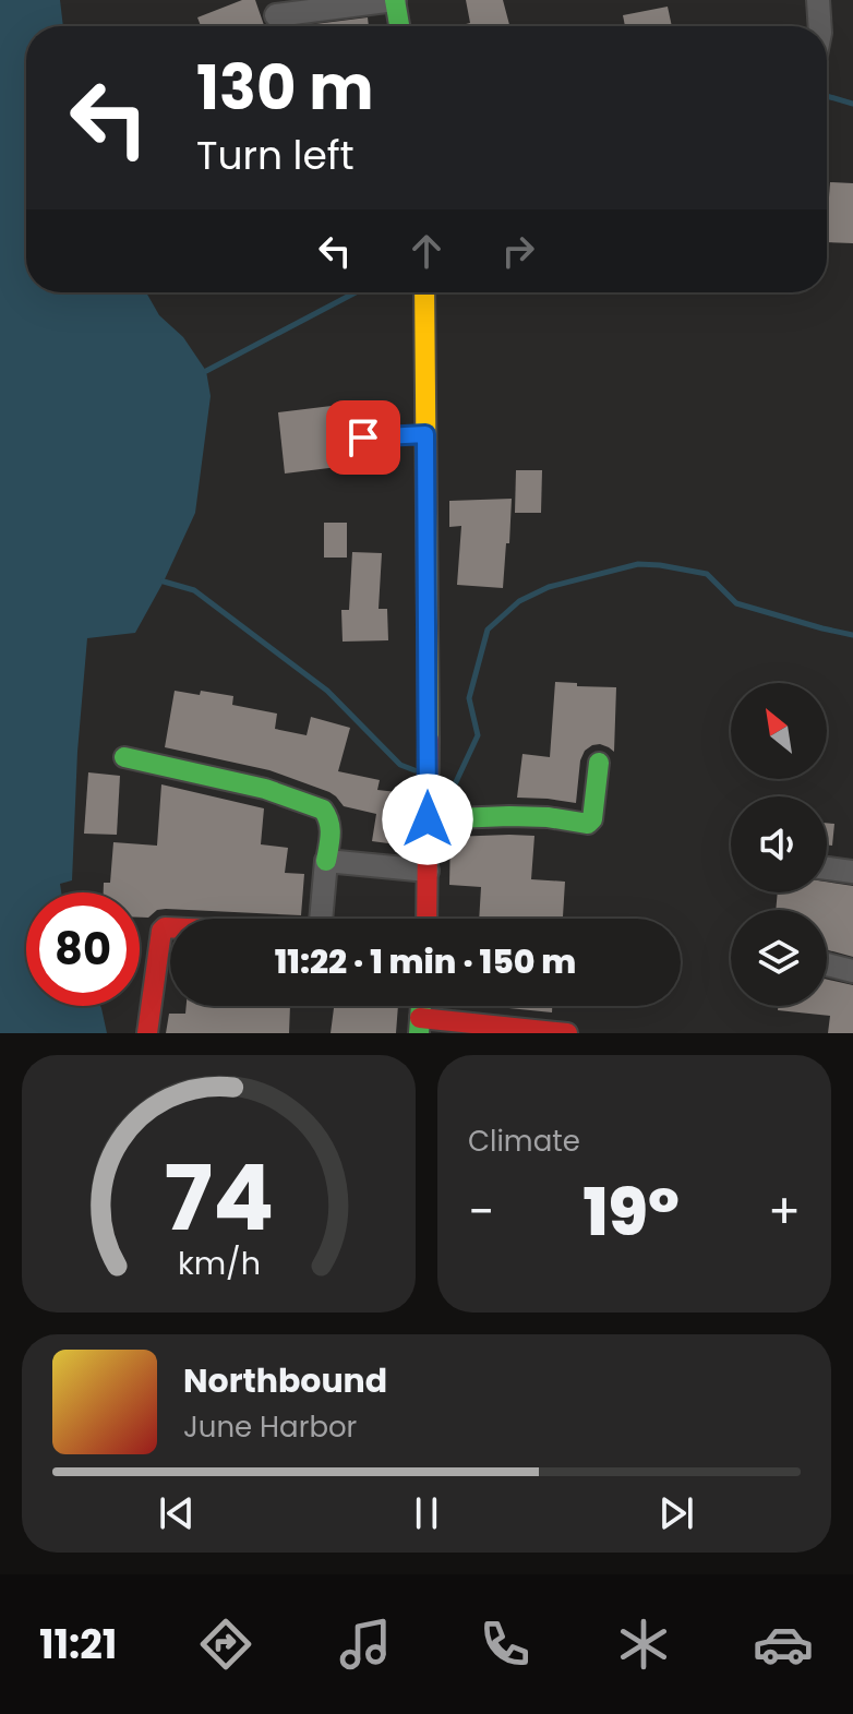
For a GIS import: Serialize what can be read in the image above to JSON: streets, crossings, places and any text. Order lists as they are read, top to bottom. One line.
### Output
{"north":"top left","page":{"turn":["130 m","Turn left"],"limit":"80","trip":"11:22 · 1 min · 150 m","tile":"Climate","heat":["−","19°","+"],"song":["Northbound","June Harbor"],"tabs":"11:21","gauge":["74","km/h"]}}
